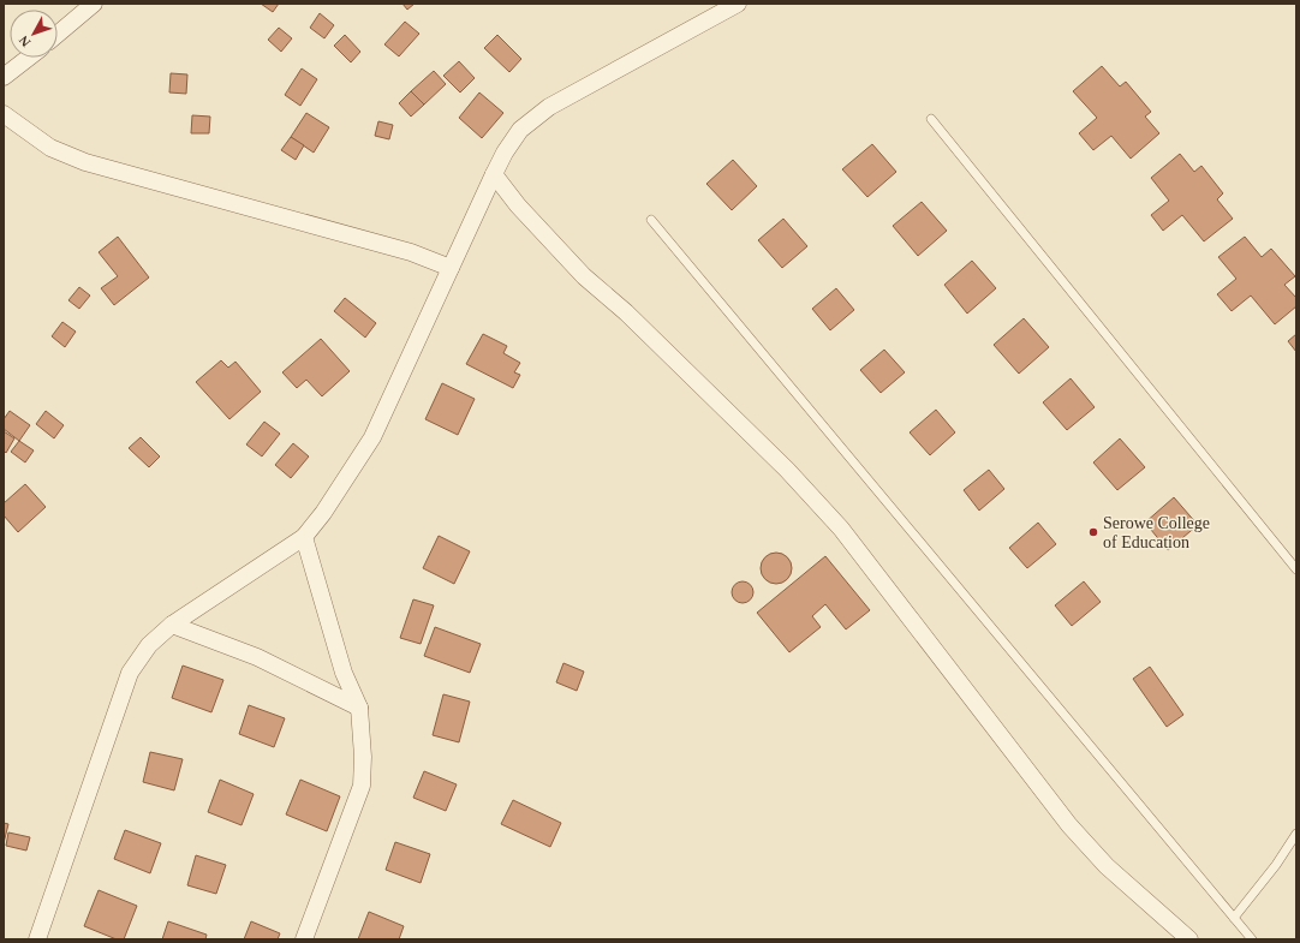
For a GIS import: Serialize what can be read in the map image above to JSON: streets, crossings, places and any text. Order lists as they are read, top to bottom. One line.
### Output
{"places":["Serowe College of Education"],"north":"bottom left"}
